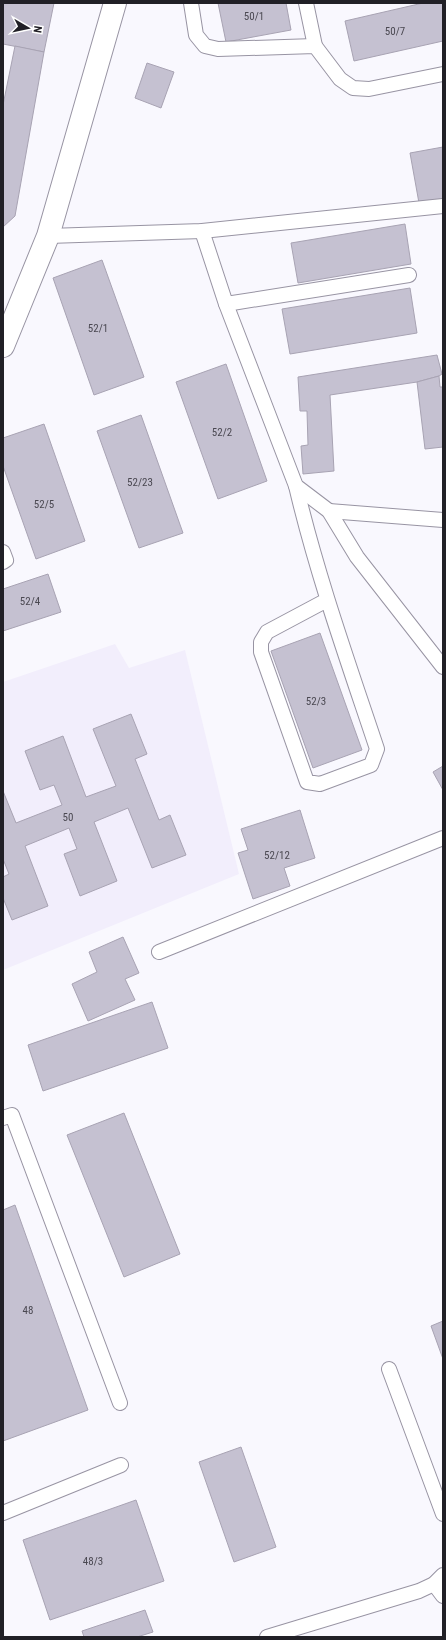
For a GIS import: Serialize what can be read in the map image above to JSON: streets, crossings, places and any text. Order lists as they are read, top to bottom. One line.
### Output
{"house_numbers":["50/1","50/7","52/1","52/2","52/23","52/5","52/4","52/3","50","52/12","48","48/3"],"north":"right"}
